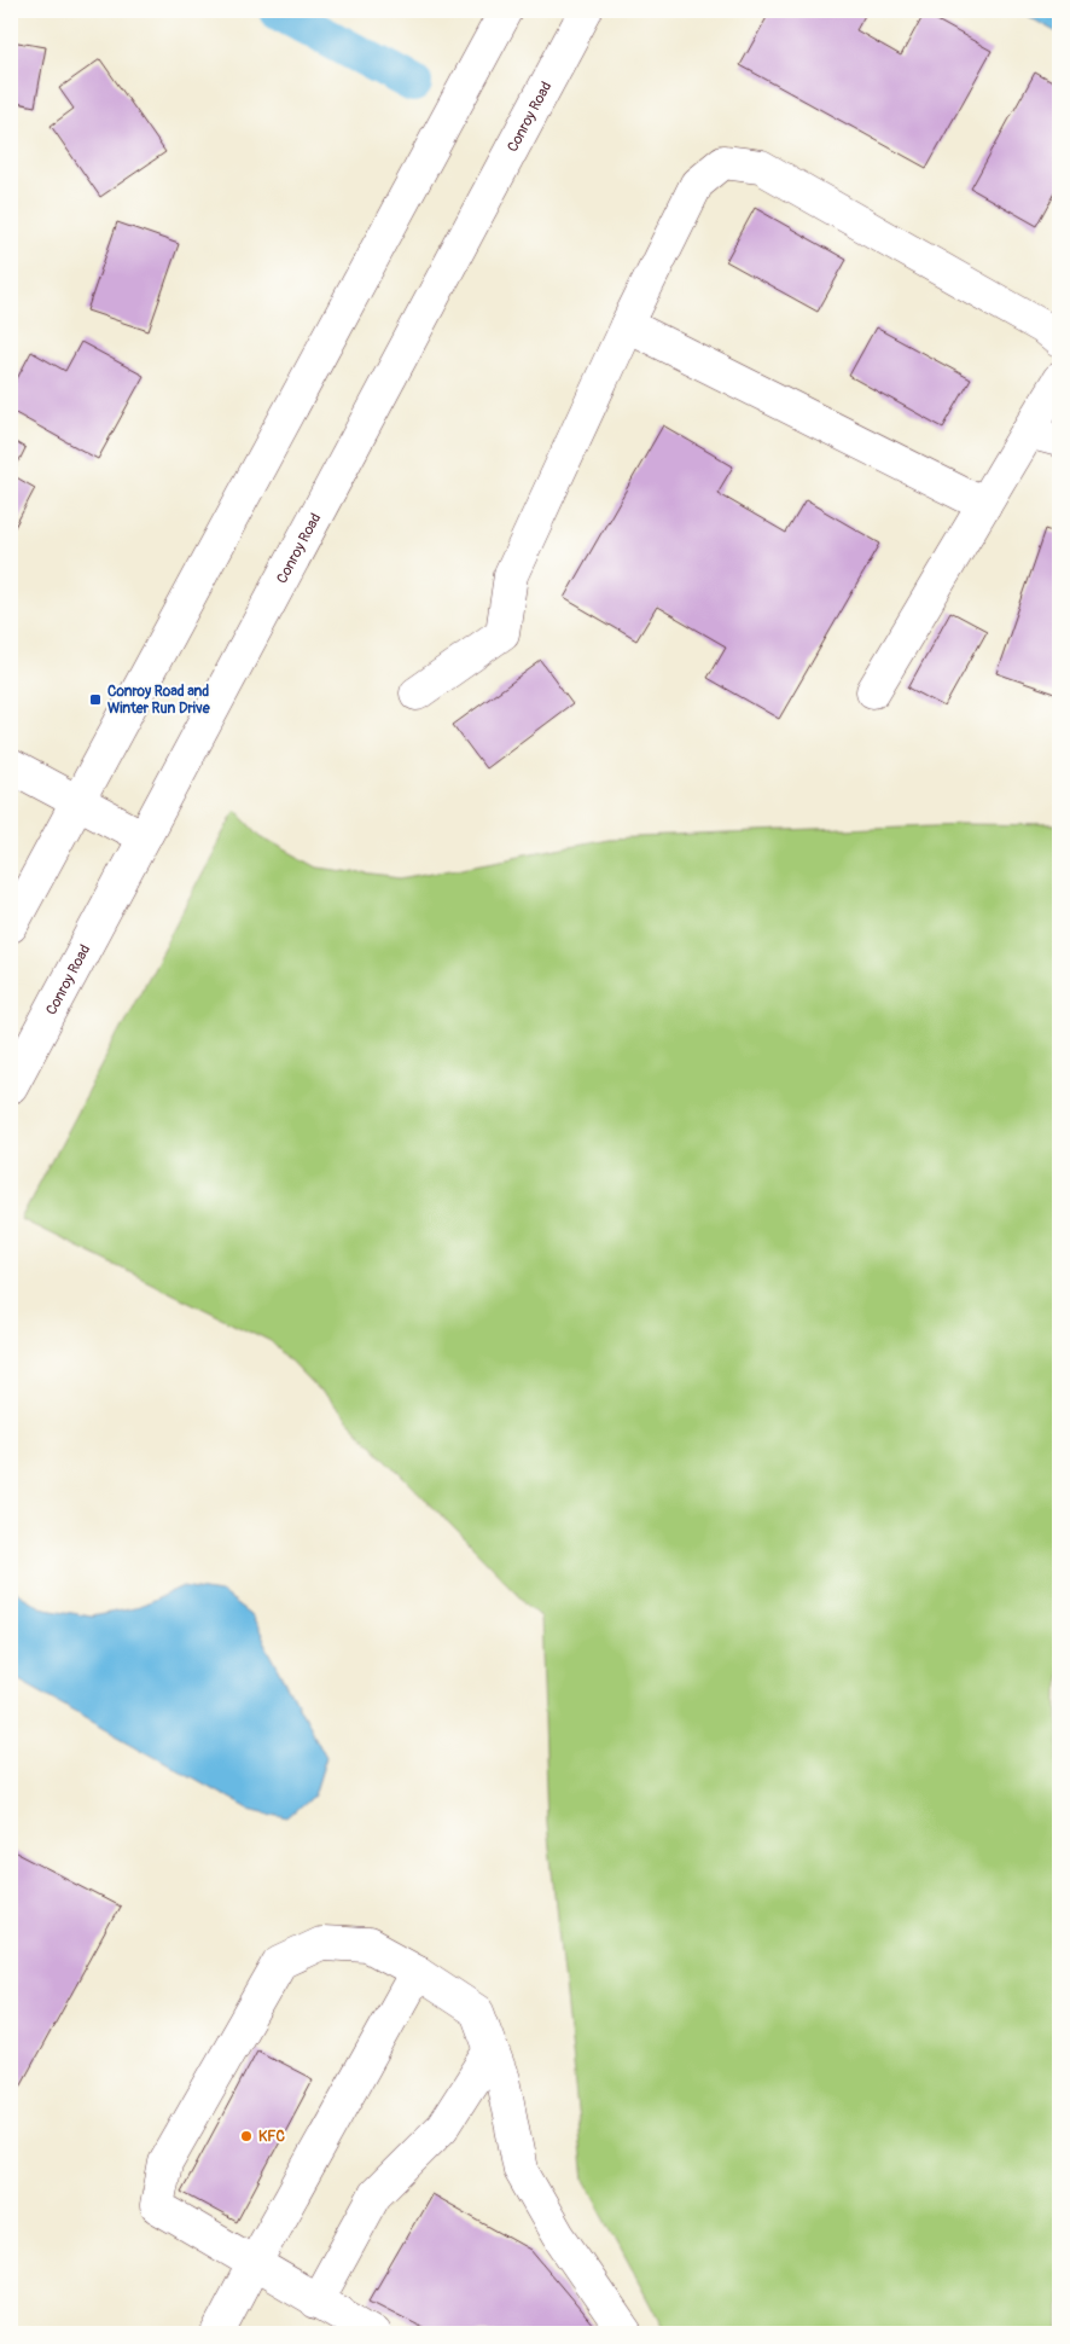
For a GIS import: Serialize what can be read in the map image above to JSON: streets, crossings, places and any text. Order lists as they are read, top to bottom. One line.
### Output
{"streets":{"main road":["Conroy Road"]},"places":{"transit":["Conroy Road and Winter Run Drive"],"other":["KFC"]}}
